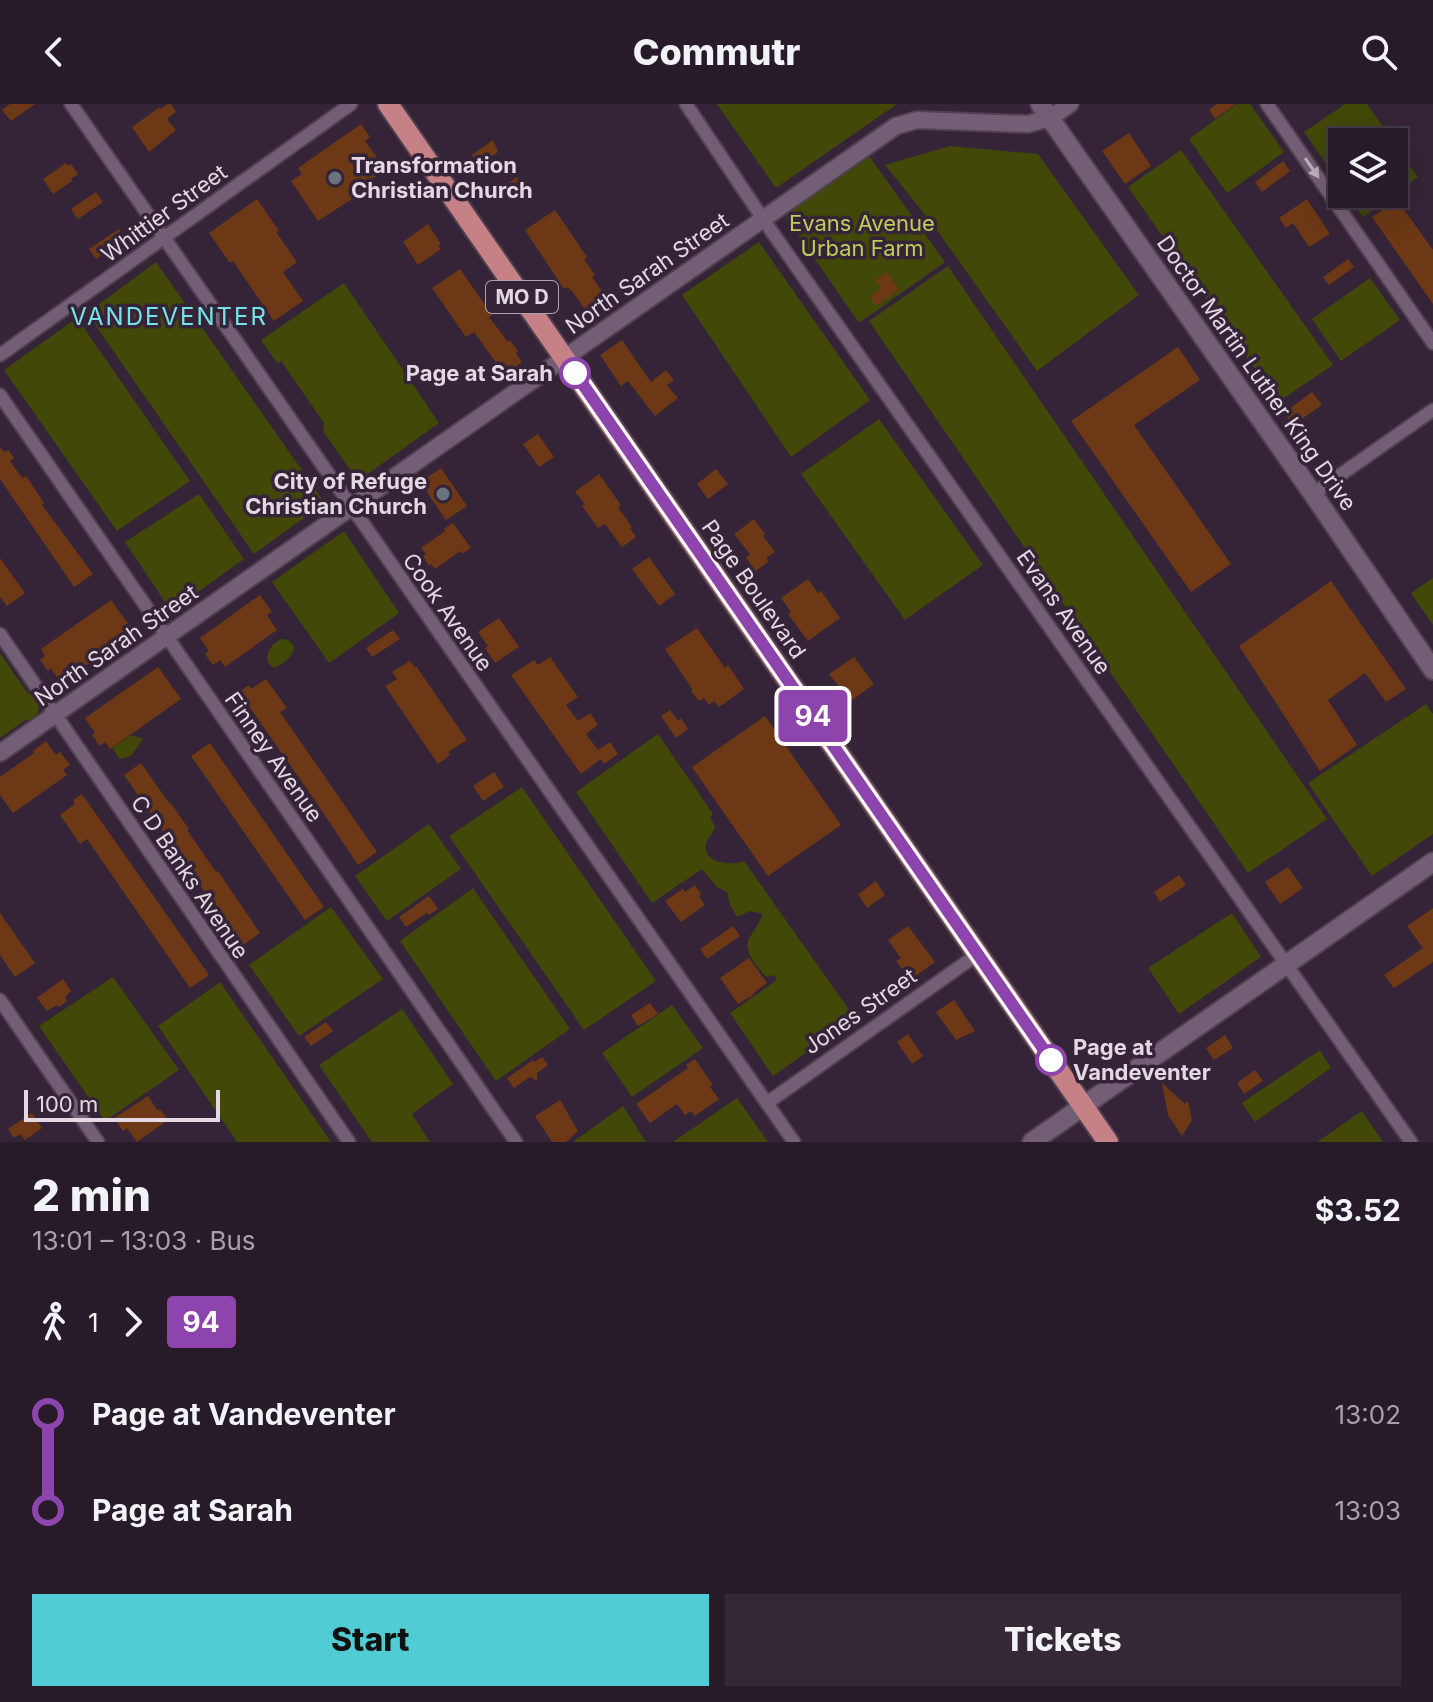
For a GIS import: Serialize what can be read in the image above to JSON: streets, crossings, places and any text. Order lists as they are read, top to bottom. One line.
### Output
{"streets":{"main road":["MO D","Doctor Martin Luther King Drive","Page Boulevard"],"street":["Whittier Street","North Sarah Street","Cook Avenue","Evans Avenue","Finney Avenue","C D Banks Avenue","Jones Street"]},"crossings":[["Whittier Street","Cook Avenue"],["North Sarah Street","Doctor Martin Luther King Drive"],["North Sarah Street","Page Boulevard"],["North Sarah Street","Cook Avenue"],["North Sarah Street","Evans Avenue"],["North Sarah Street","Finney Avenue"],["North Sarah Street","C D Banks Avenue"],["Page Boulevard","Jones Street"],["Cook Avenue","Jones Street"]],"districts":["VANDEVENTER"],"parks":["Evans Avenue Urban Farm"],"places":["Transformation Christian Church","Page at Sarah","City of Refuge Christian Church","Page at Vandeventer"],"lines":["bus line 94"],"scale_bar":"100 m","page":{"header":"Commutr","on_map":"94","scale":"100 m","heading":["2 min","13:01 – 13:03 · Bus","$3.52"],"legs":["1","94"],"list":[{"name":"Page at Vandeventer","value":"13:02"},{"name":"Page at Sarah","value":"13:03"}],"buttons":["Start","Tickets"]}}
